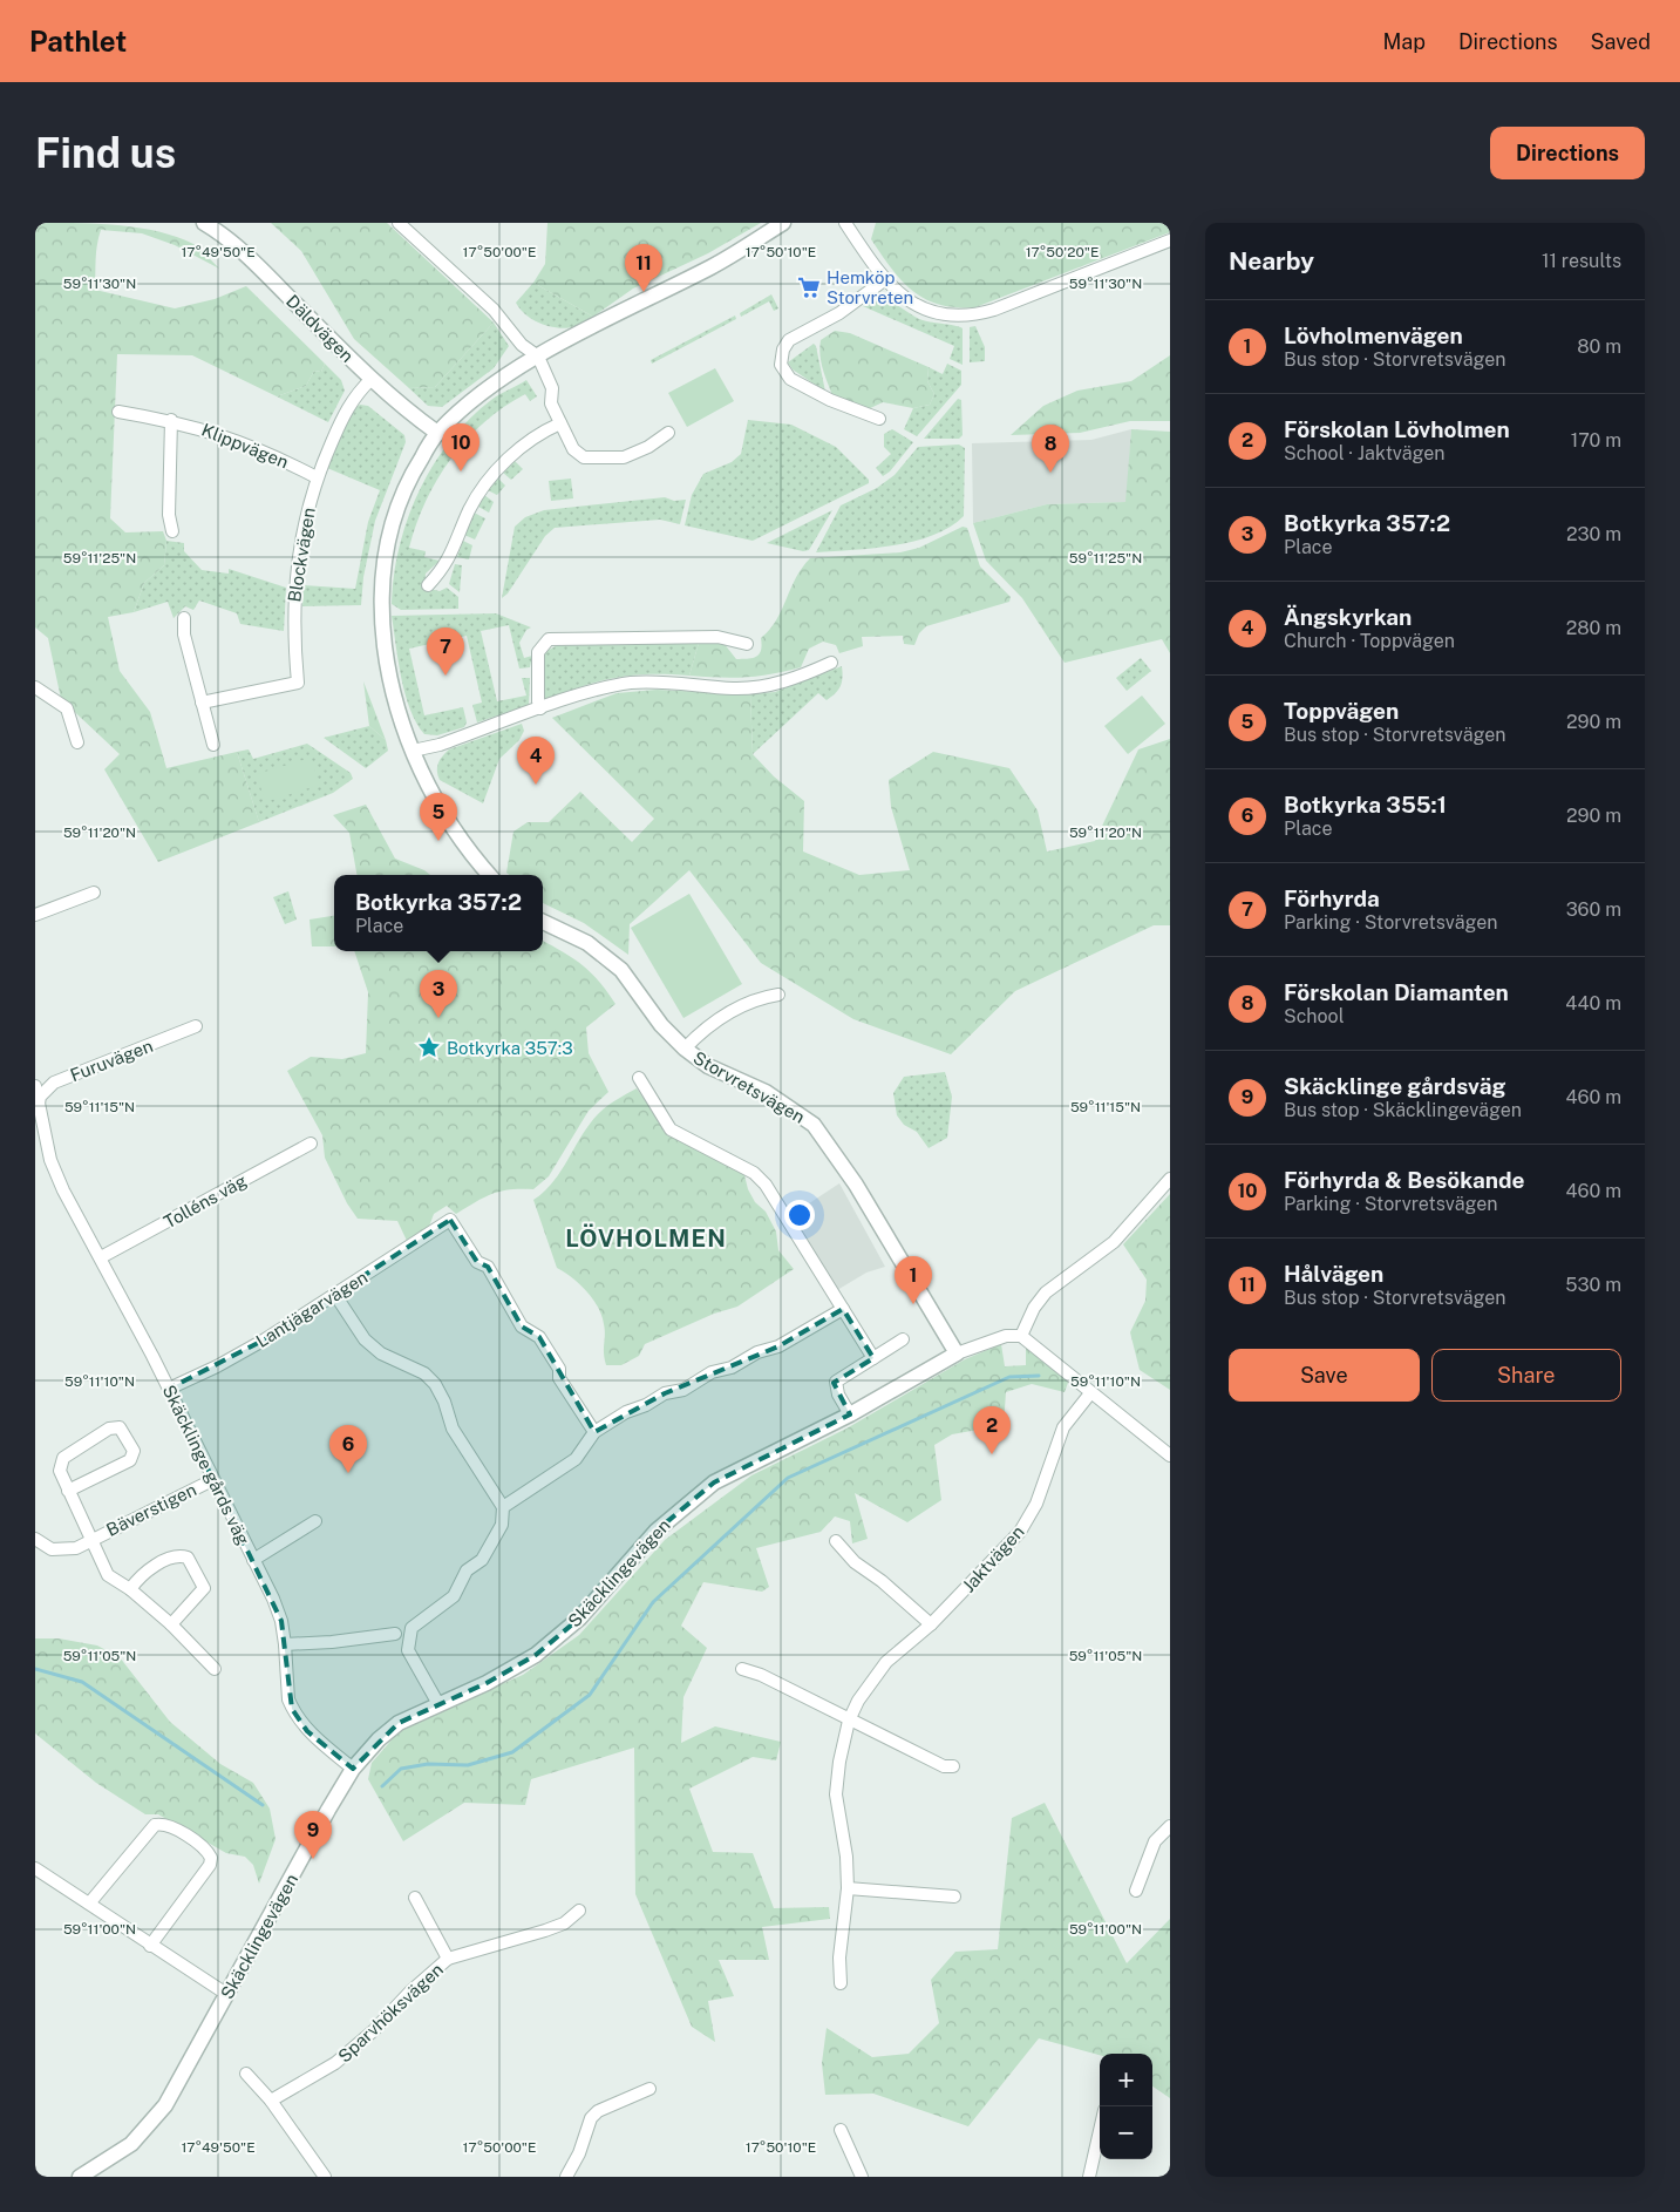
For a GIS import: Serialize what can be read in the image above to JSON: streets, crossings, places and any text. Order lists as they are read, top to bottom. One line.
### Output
{"streets":{"street":["Däldvägen","Klippvägen","Blockvägen","Furuvägen","Storvretsvägen","Tolléns väg","Lantjägarvägen","Skäcklinge gårds väg","Bäverstigen","Jaktvägen","Skäcklingevägen","Sparvhöksvägen"]},"crossings":[["Däldvägen","Blockvägen"],["Klippvägen","Blockvägen"],["Furuvägen","Skäcklinge gårds väg"],["Storvretsvägen","Skäcklingevägen"],["Tolléns väg","Skäcklinge gårds väg"],["Lantjägarvägen","Skäcklinge gårds väg"],["Skäcklinge gårds väg","Bäverstigen"],["Skäcklinge gårds väg","Skäcklingevägen"]],"districts":["LÖVHOLMEN"],"places":{"supermarket":["Hemköp Storvreten"],"place":["Botkyrka 357:3"]},"page":{"header":"Pathlet","nav":["Map","Directions","Saved"],"buttons":["Directions",["Save","Share"]],"title":"Find us","heading":["Nearby","11 results"],"pins":["11","10","8","7","4","5","3","1","2","6","9"],"list":[{"mark":"1","name":"Lövholmenvägen","note":"Bus stop · Storvretsvägen","value":"80 m"},{"mark":"2","name":"Förskolan Lövholmen","note":"School · Jaktvägen","value":"170 m"},{"mark":"3","name":"Botkyrka 357:2","note":"Place","value":"230 m"},{"mark":"4","name":"Ängskyrkan","note":"Church · Toppvägen","value":"280 m"},{"mark":"5","name":"Toppvägen","note":"Bus stop · Storvretsvägen","value":"290 m"},{"mark":"6","name":"Botkyrka 355:1","note":"Place","value":"290 m"},{"mark":"7","name":"Förhyrda","note":"Parking · Storvretsvägen","value":"360 m"},{"mark":"8","name":"Förskolan Diamanten","note":"School","value":"440 m"},{"mark":"9","name":"Skäcklinge gårdsväg","note":"Bus stop · Skäcklingevägen","value":"460 m"},{"mark":"10","name":"Förhyrda & Besökande","note":"Parking · Storvretsvägen","value":"460 m"},{"mark":"11","name":"Hålvägen","note":"Bus stop · Storvretsvägen","value":"530 m"}],"popup":["Botkyrka 357:2","Place"],"map_buttons":["+","−"]},"coordinates":["17°49'50\"E","17°50'00\"E","17°50'10\"E","17°50'20\"E","59°11'30\"N","59°11'25\"N","59°11'20\"N","59°11'15\"N","59°11'10\"N","59°11'05\"N","59°11'00\"N"]}
